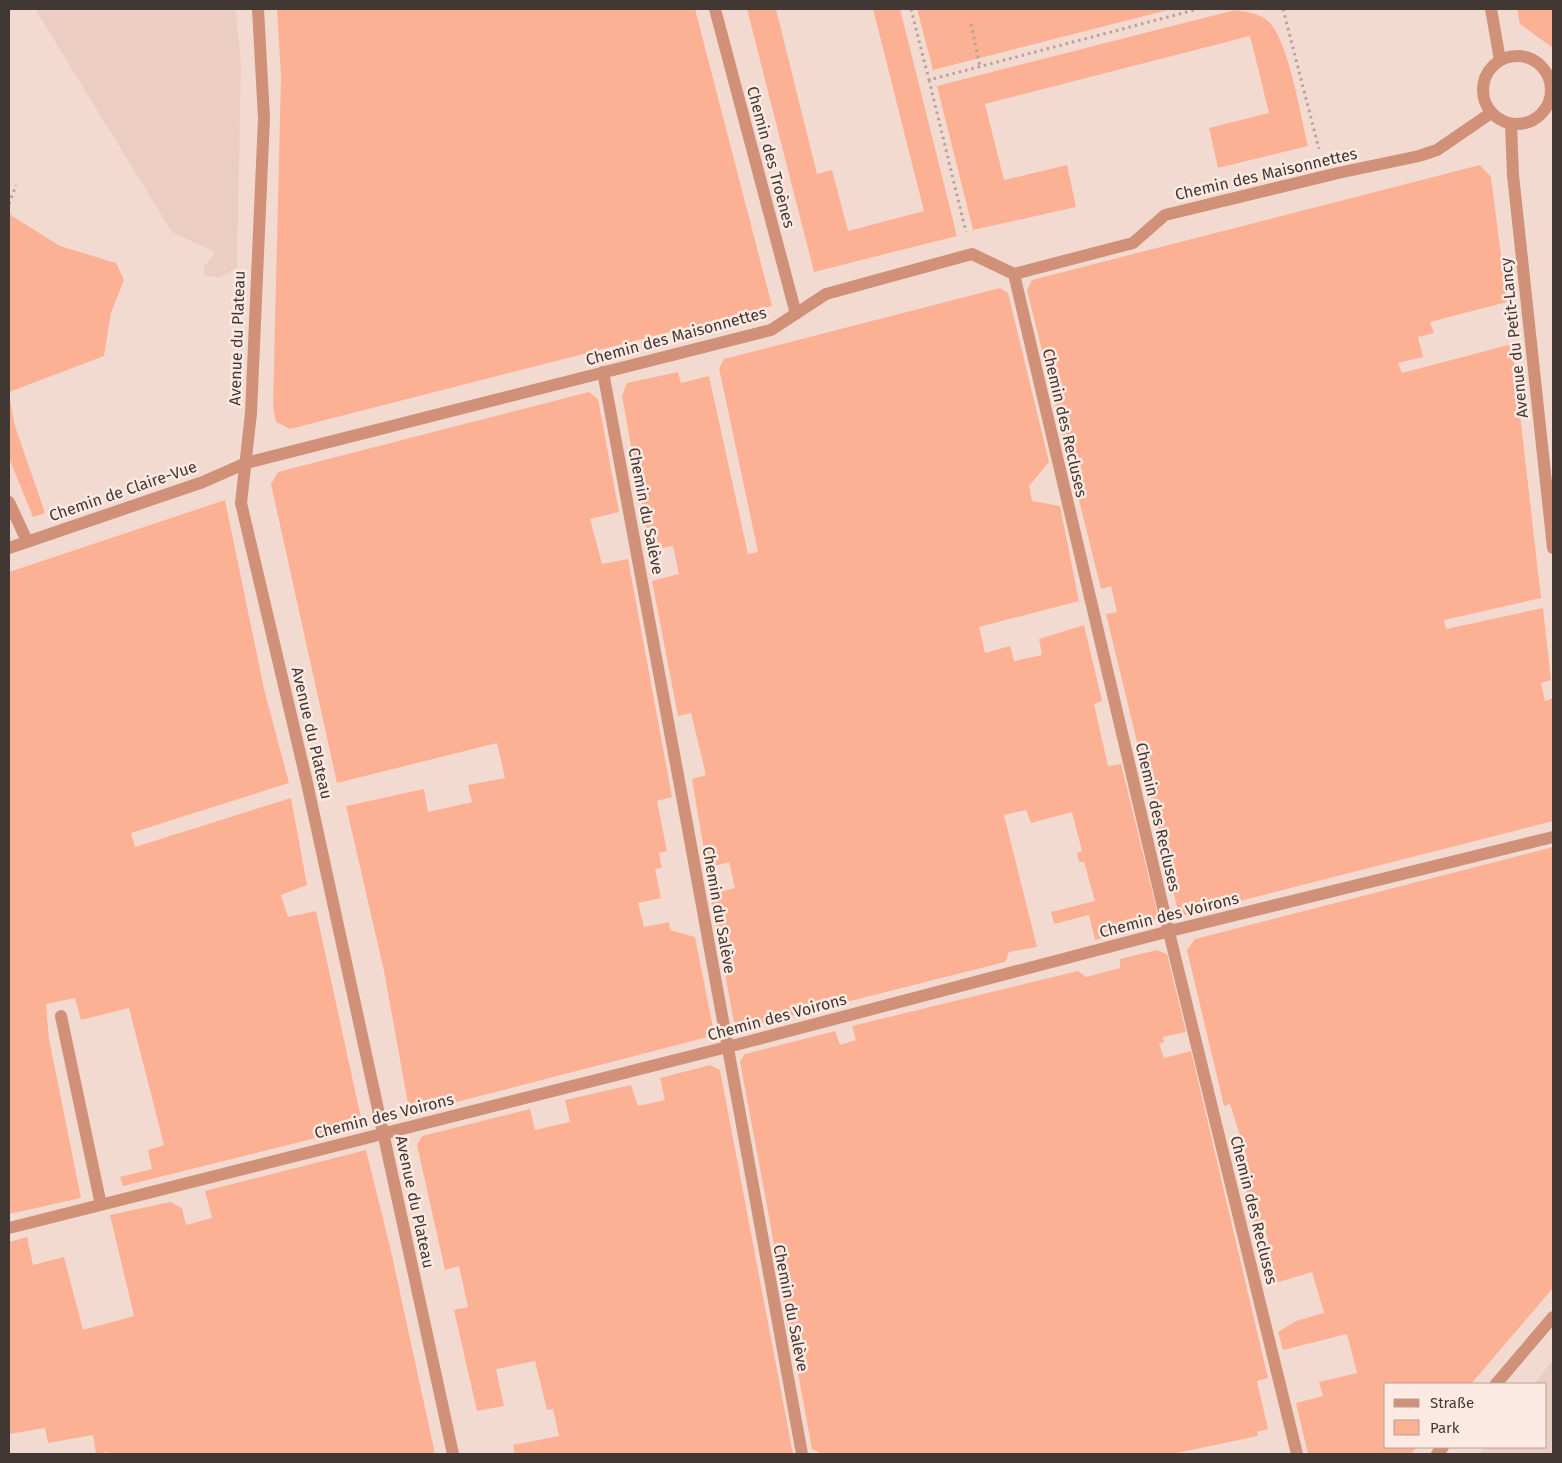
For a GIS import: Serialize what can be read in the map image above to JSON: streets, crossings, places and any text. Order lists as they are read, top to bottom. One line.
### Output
{"streets":{"street":["Chemin des Troènes","Chemin des Maisonnettes","Avenue du Plateau","Avenue du Petit-Lancy","Chemin des Recluses","Chemin de Claire-Vue","Chemin du Salève","Chemin des Voirons"]},"crossings":[["Chemin des Troènes","Chemin des Maisonnettes"],["Chemin des Maisonnettes","Avenue du Plateau"],["Chemin des Maisonnettes","Avenue du Petit-Lancy"],["Chemin des Maisonnettes","Chemin des Recluses"],["Chemin des Maisonnettes","Chemin de Claire-Vue"],["Chemin des Maisonnettes","Chemin du Salève"],["Avenue du Plateau","Chemin de Claire-Vue"],["Avenue du Plateau","Chemin des Voirons"],["Chemin des Recluses","Chemin des Voirons"],["Chemin du Salève","Chemin des Voirons"]],"legend":["Straße","Park"]}
